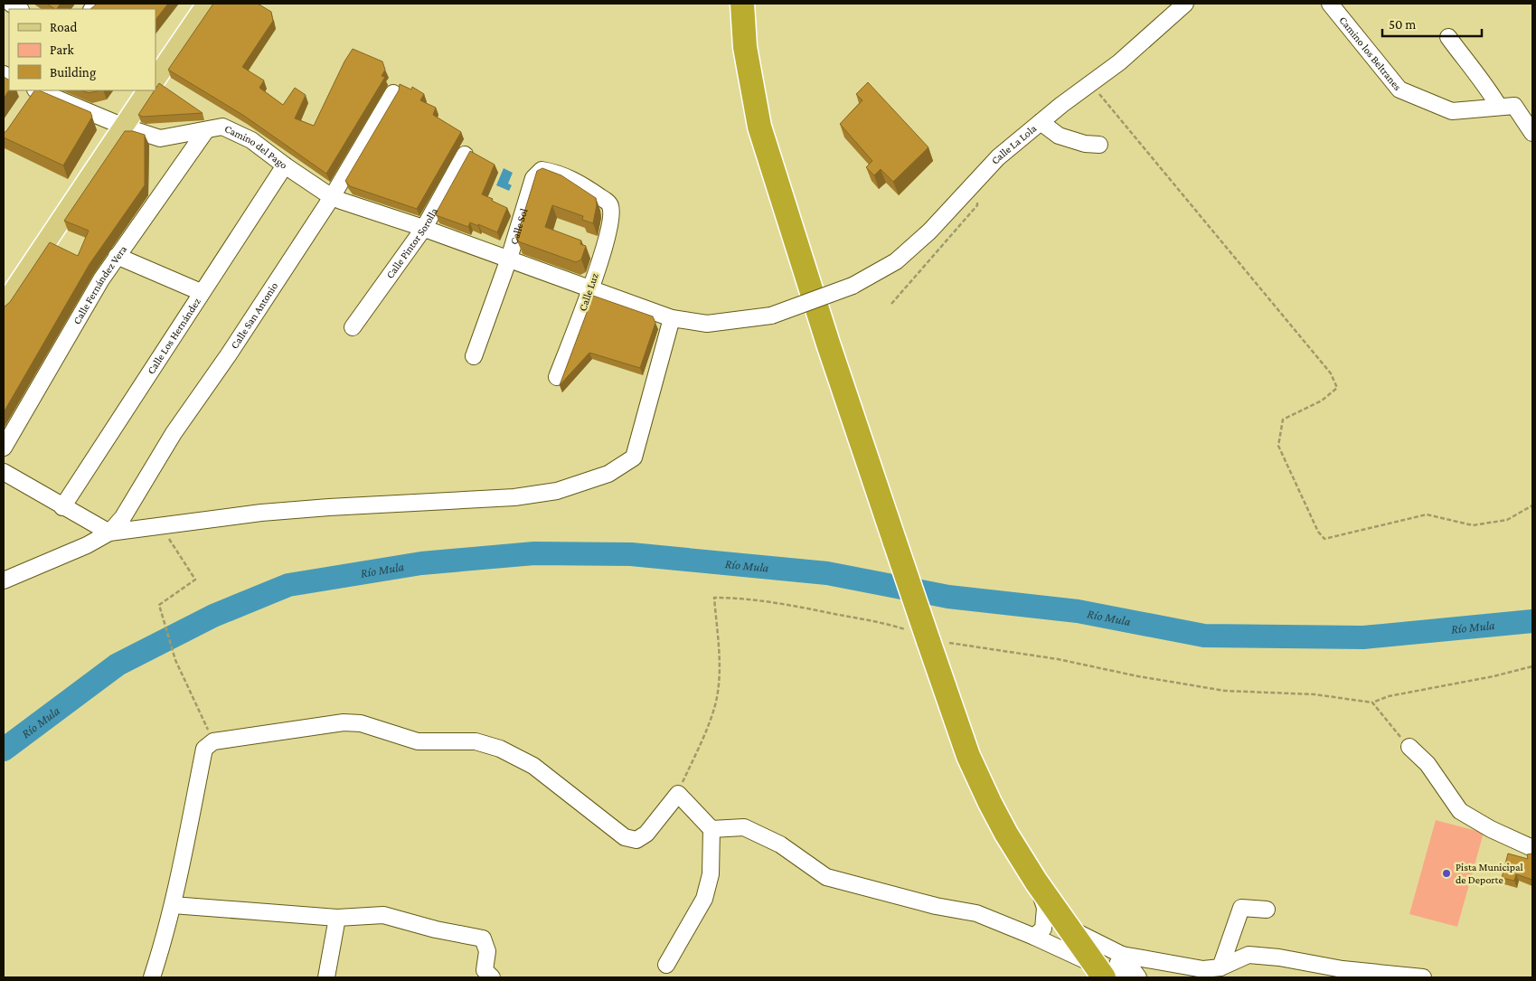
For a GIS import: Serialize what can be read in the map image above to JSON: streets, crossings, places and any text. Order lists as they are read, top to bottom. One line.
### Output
{"streets":{"street":["Camino los Beltranes","Calle La Lola","Camino del Pago","Calle Sol","Calle Pintor Sorolla","Calle Fernández Vera","Calle Luz","Calle San Antonio","Calle Los Hernández"]},"crossings":[["Calle La Lola","Camino del Pago"],["Calle La Lola","Calle Luz"],["Camino del Pago","Calle Sol"],["Camino del Pago","Calle Pintor Sorolla"],["Camino del Pago","Calle Fernández Vera"],["Camino del Pago","Calle Luz"],["Camino del Pago","Calle San Antonio"],["Camino del Pago","Calle Los Hernández"],["Calle Sol","Calle Luz"]],"water":["Río Mula"],"places":["Pista Municipal de Deporte"],"legend":["Road","Park","Building"],"scale_bar":"50 m"}
